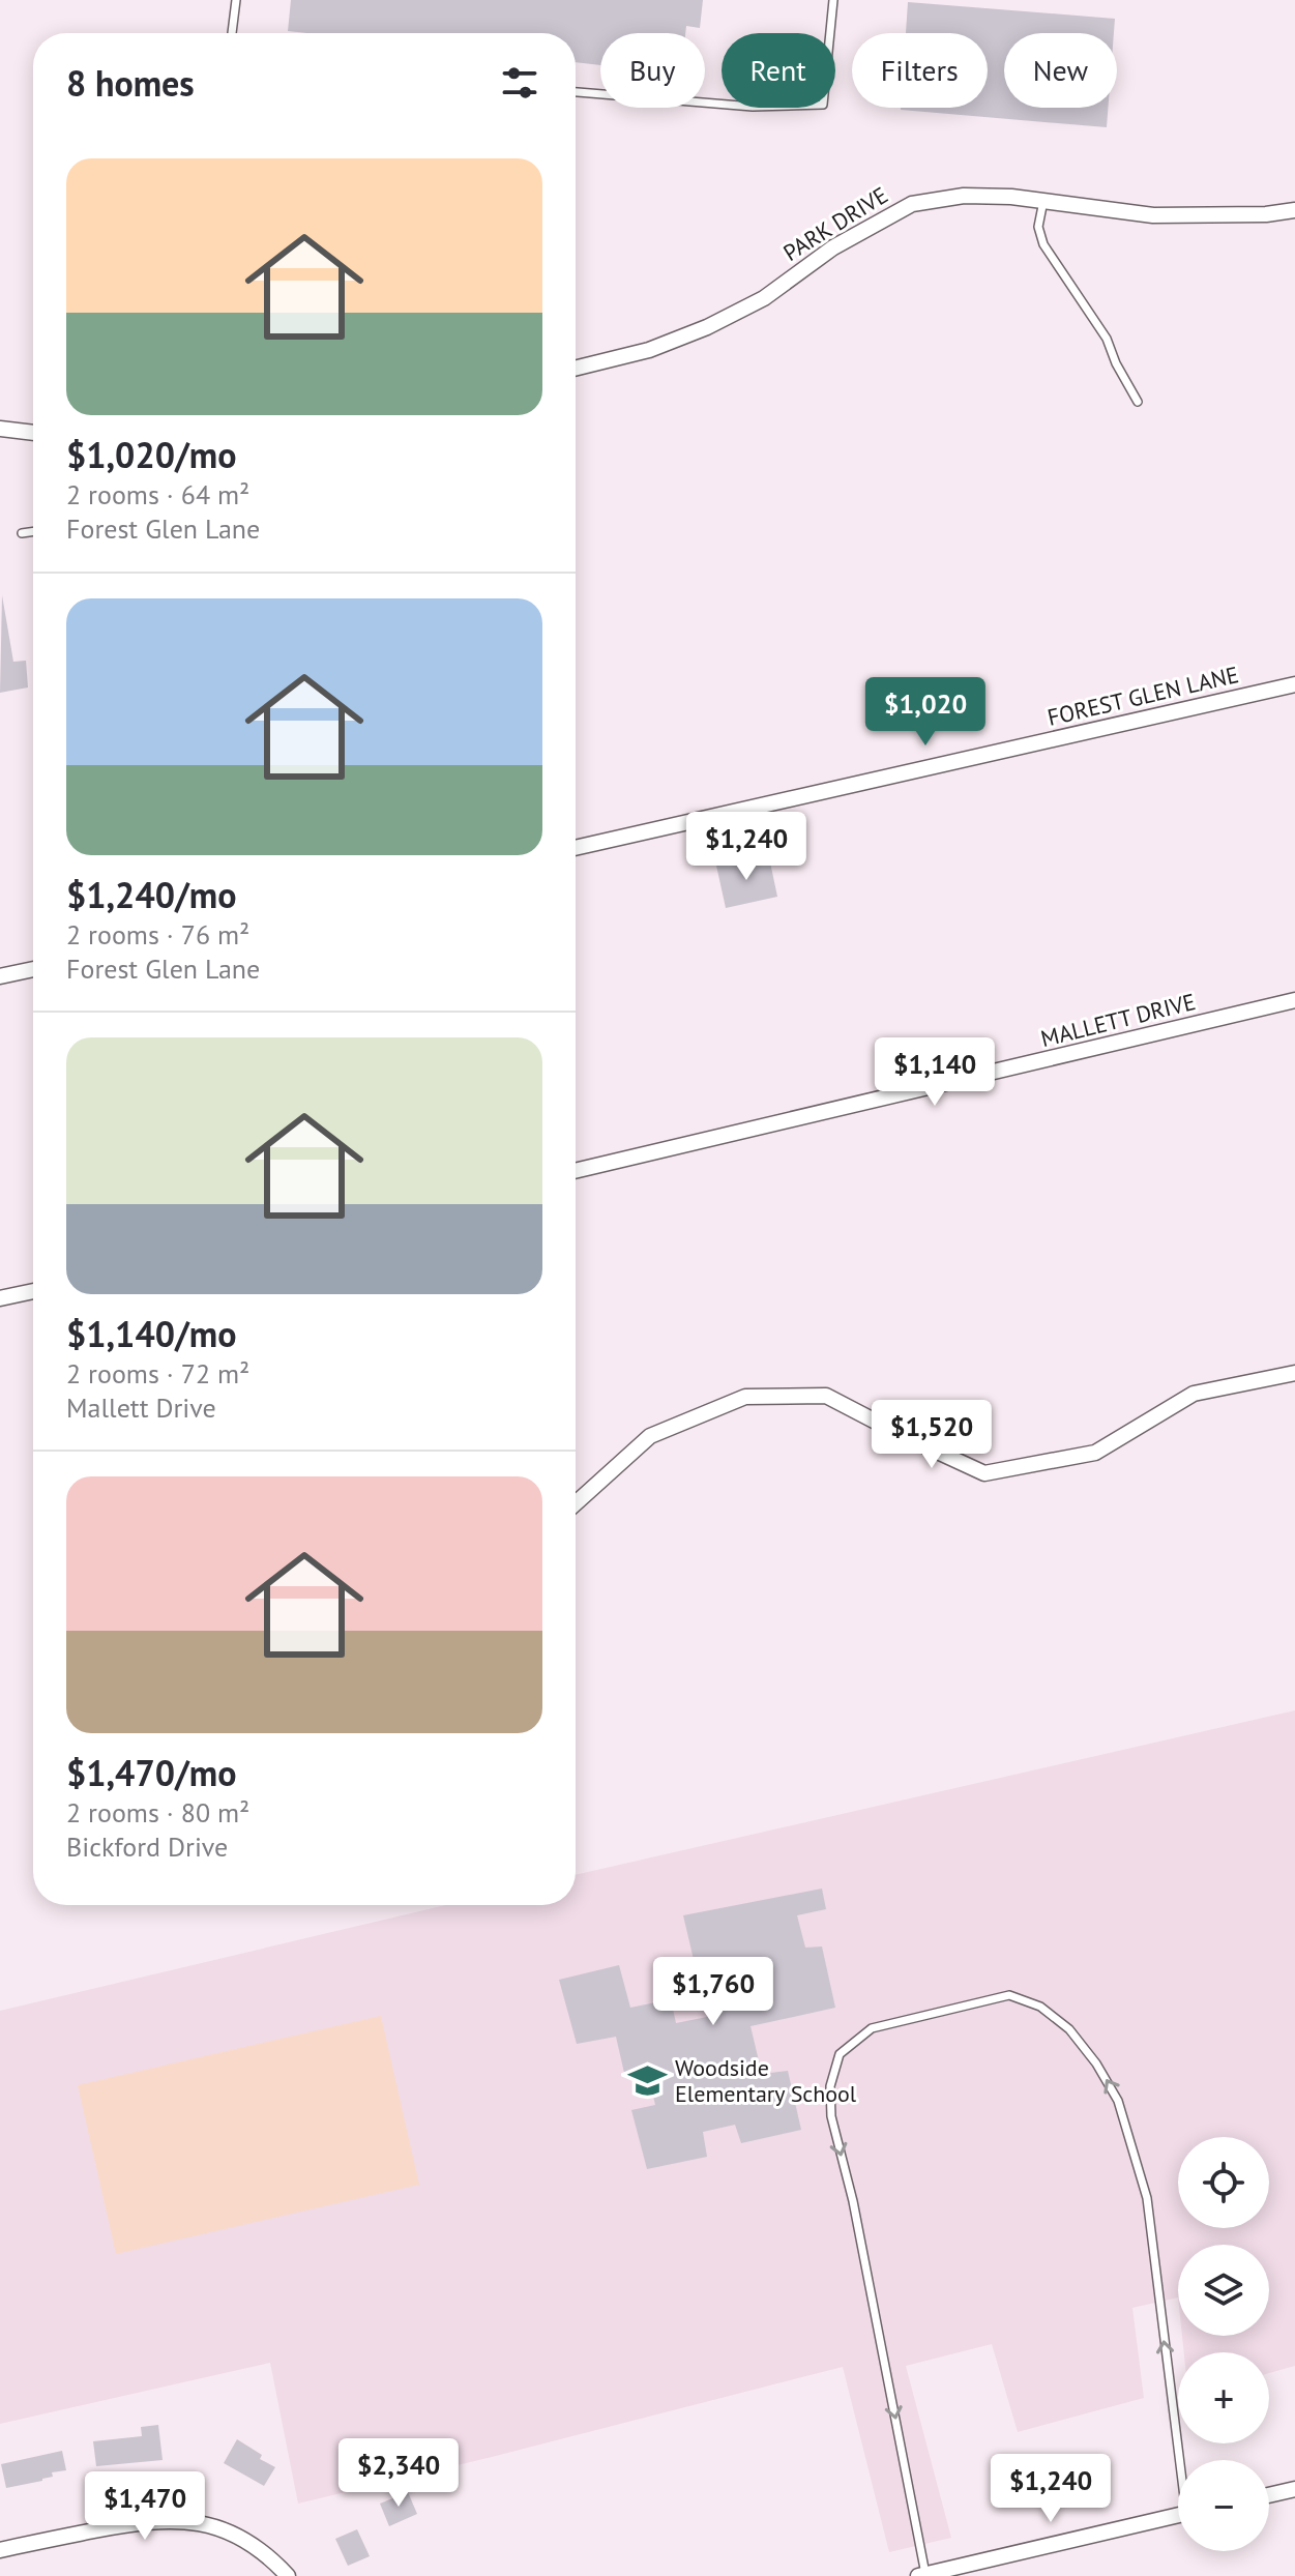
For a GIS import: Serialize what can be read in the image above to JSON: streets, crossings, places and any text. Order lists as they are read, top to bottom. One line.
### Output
{"streets":{"street":["PARK DRIVE","FOREST GLEN LANE","MALLETT DRIVE"]},"places":{"school or university":["Woodside Elementary School"]},"page":{"chip":["Buy","Rent","Filters","New"],"heading":"8 homes","list":[{"name":"$1,020/mo","note":"2 rooms · 64 m² · Forest Glen Lane"},{"name":"$1,240/mo","note":"2 rooms · 76 m² · Forest Glen Lane"},{"name":"$1,140/mo","note":"2 rooms · 72 m² · Mallett Drive"},{"name":"$1,470/mo","note":"2 rooms · 80 m² · Bickford Drive"}],"price":["$1,020","$1,240","$1,140","$1,520","$1,760","$2,340","$1,240","$1,470"],"map_buttons":["+","−"]}}
